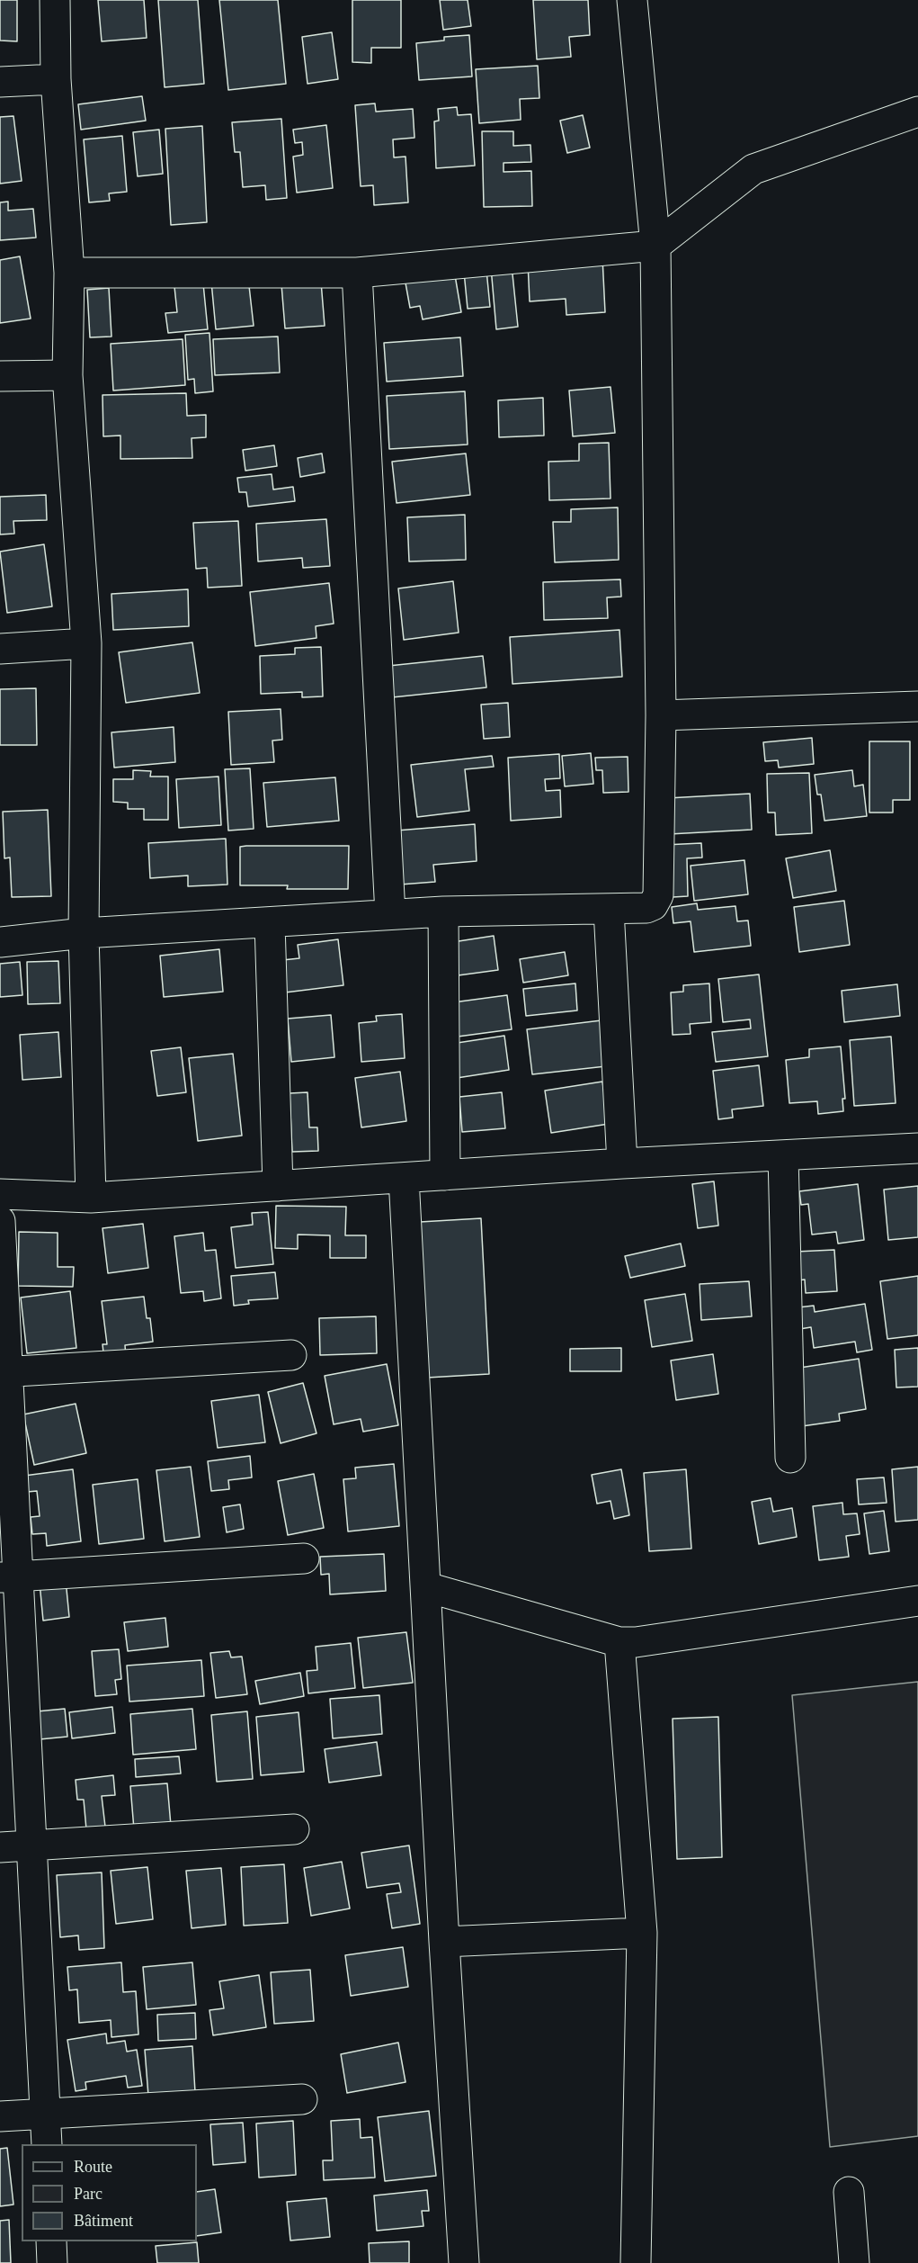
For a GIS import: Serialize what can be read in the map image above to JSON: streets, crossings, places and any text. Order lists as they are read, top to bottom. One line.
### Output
{"legend":["Route","Parc","Bâtiment"]}
